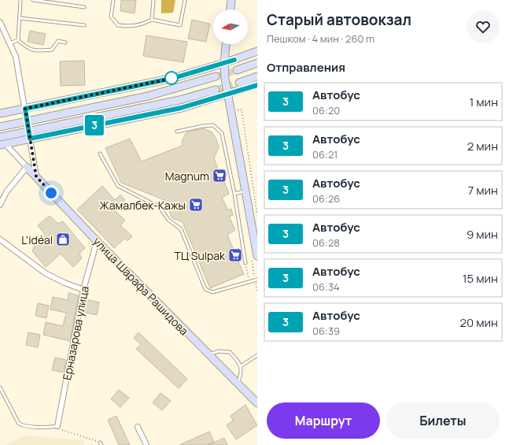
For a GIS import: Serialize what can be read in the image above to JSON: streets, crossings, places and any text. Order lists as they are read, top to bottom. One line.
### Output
{"streets":{"main road":["улица Шарафа Рашидова"],"street":["Ерназарова улица"]},"crossings":[["улица Шарафа Рашидова","Ерназарова улица"]],"places":{"supermarket":["Magnum","Жамалбек-Кажы","ТЦ Sulpak"],"shop":["L’idéal"]},"lines":["bus line 3"],"north":"left","page":{"on_map":"3","heading":[["Старый автовокзал","Пешком · 4 мин · 260 m"],"Отправления"],"list":[{"mark":"3","name":"Автобус","note":"06:20","value":"1 мин"},{"mark":"3","name":"Автобус","note":"06:21","value":"2 мин"},{"mark":"3","name":"Автобус","note":"06:26","value":"7 мин"},{"mark":"3","name":"Автобус","note":"06:28","value":"9 мин"},{"mark":"3","name":"Автобус","note":"06:34","value":"15 мин"},{"mark":"3","name":"Автобус","note":"06:39","value":"20 мин"}],"buttons":["Маршрут","Билеты"]}}
